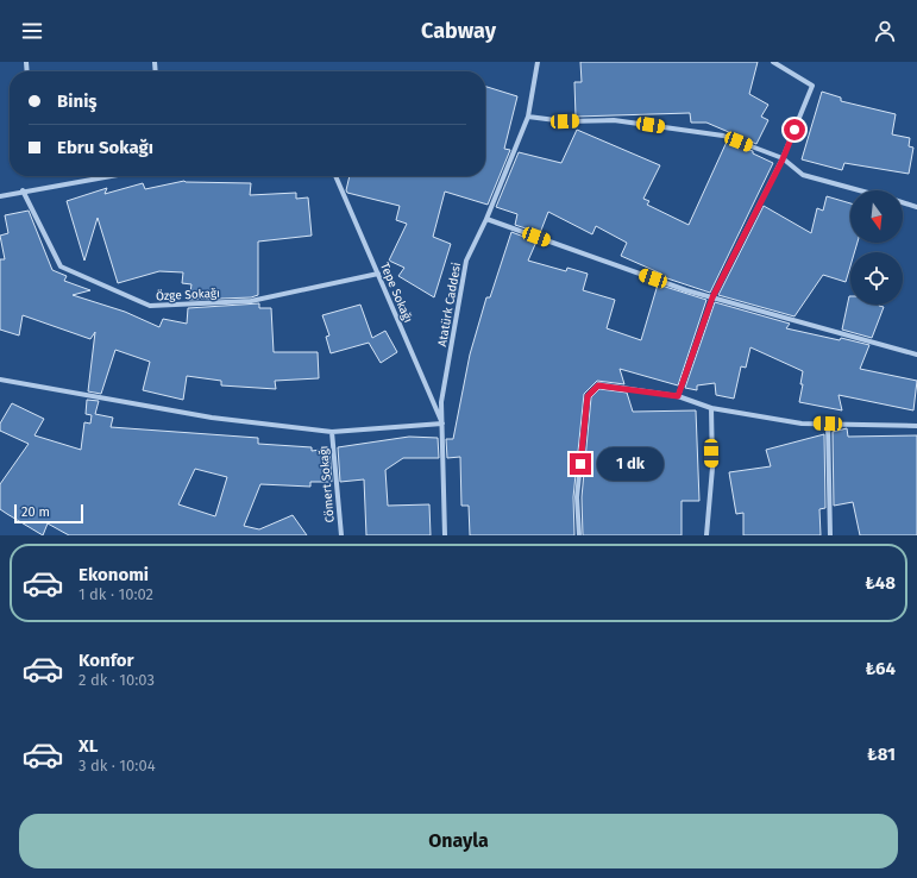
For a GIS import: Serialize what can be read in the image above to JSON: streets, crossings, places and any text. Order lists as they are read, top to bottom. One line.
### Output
{"streets":{"street":["Tepe Sokağı","Özge Sokağı","Atatürk Caddesi","Cömert Sokağı"]},"crossings":[["Tepe Sokağı","Özge Sokağı"],["Tepe Sokağı","Atatürk Caddesi"]],"scale_bar":"20 m","north":"bottom","page":{"header":"Cabway","banner":["Biniş","Ebru Sokağı"],"bubble":"1 dk","scale":"20 m","list":[{"name":"Ekonomi","note":"1 dk · 10:02","value":"₺48"},{"name":"Konfor","note":"2 dk · 10:03","value":"₺64"},{"name":"XL","note":"3 dk · 10:04","value":"₺81"}],"buttons":"Onayla"}}
